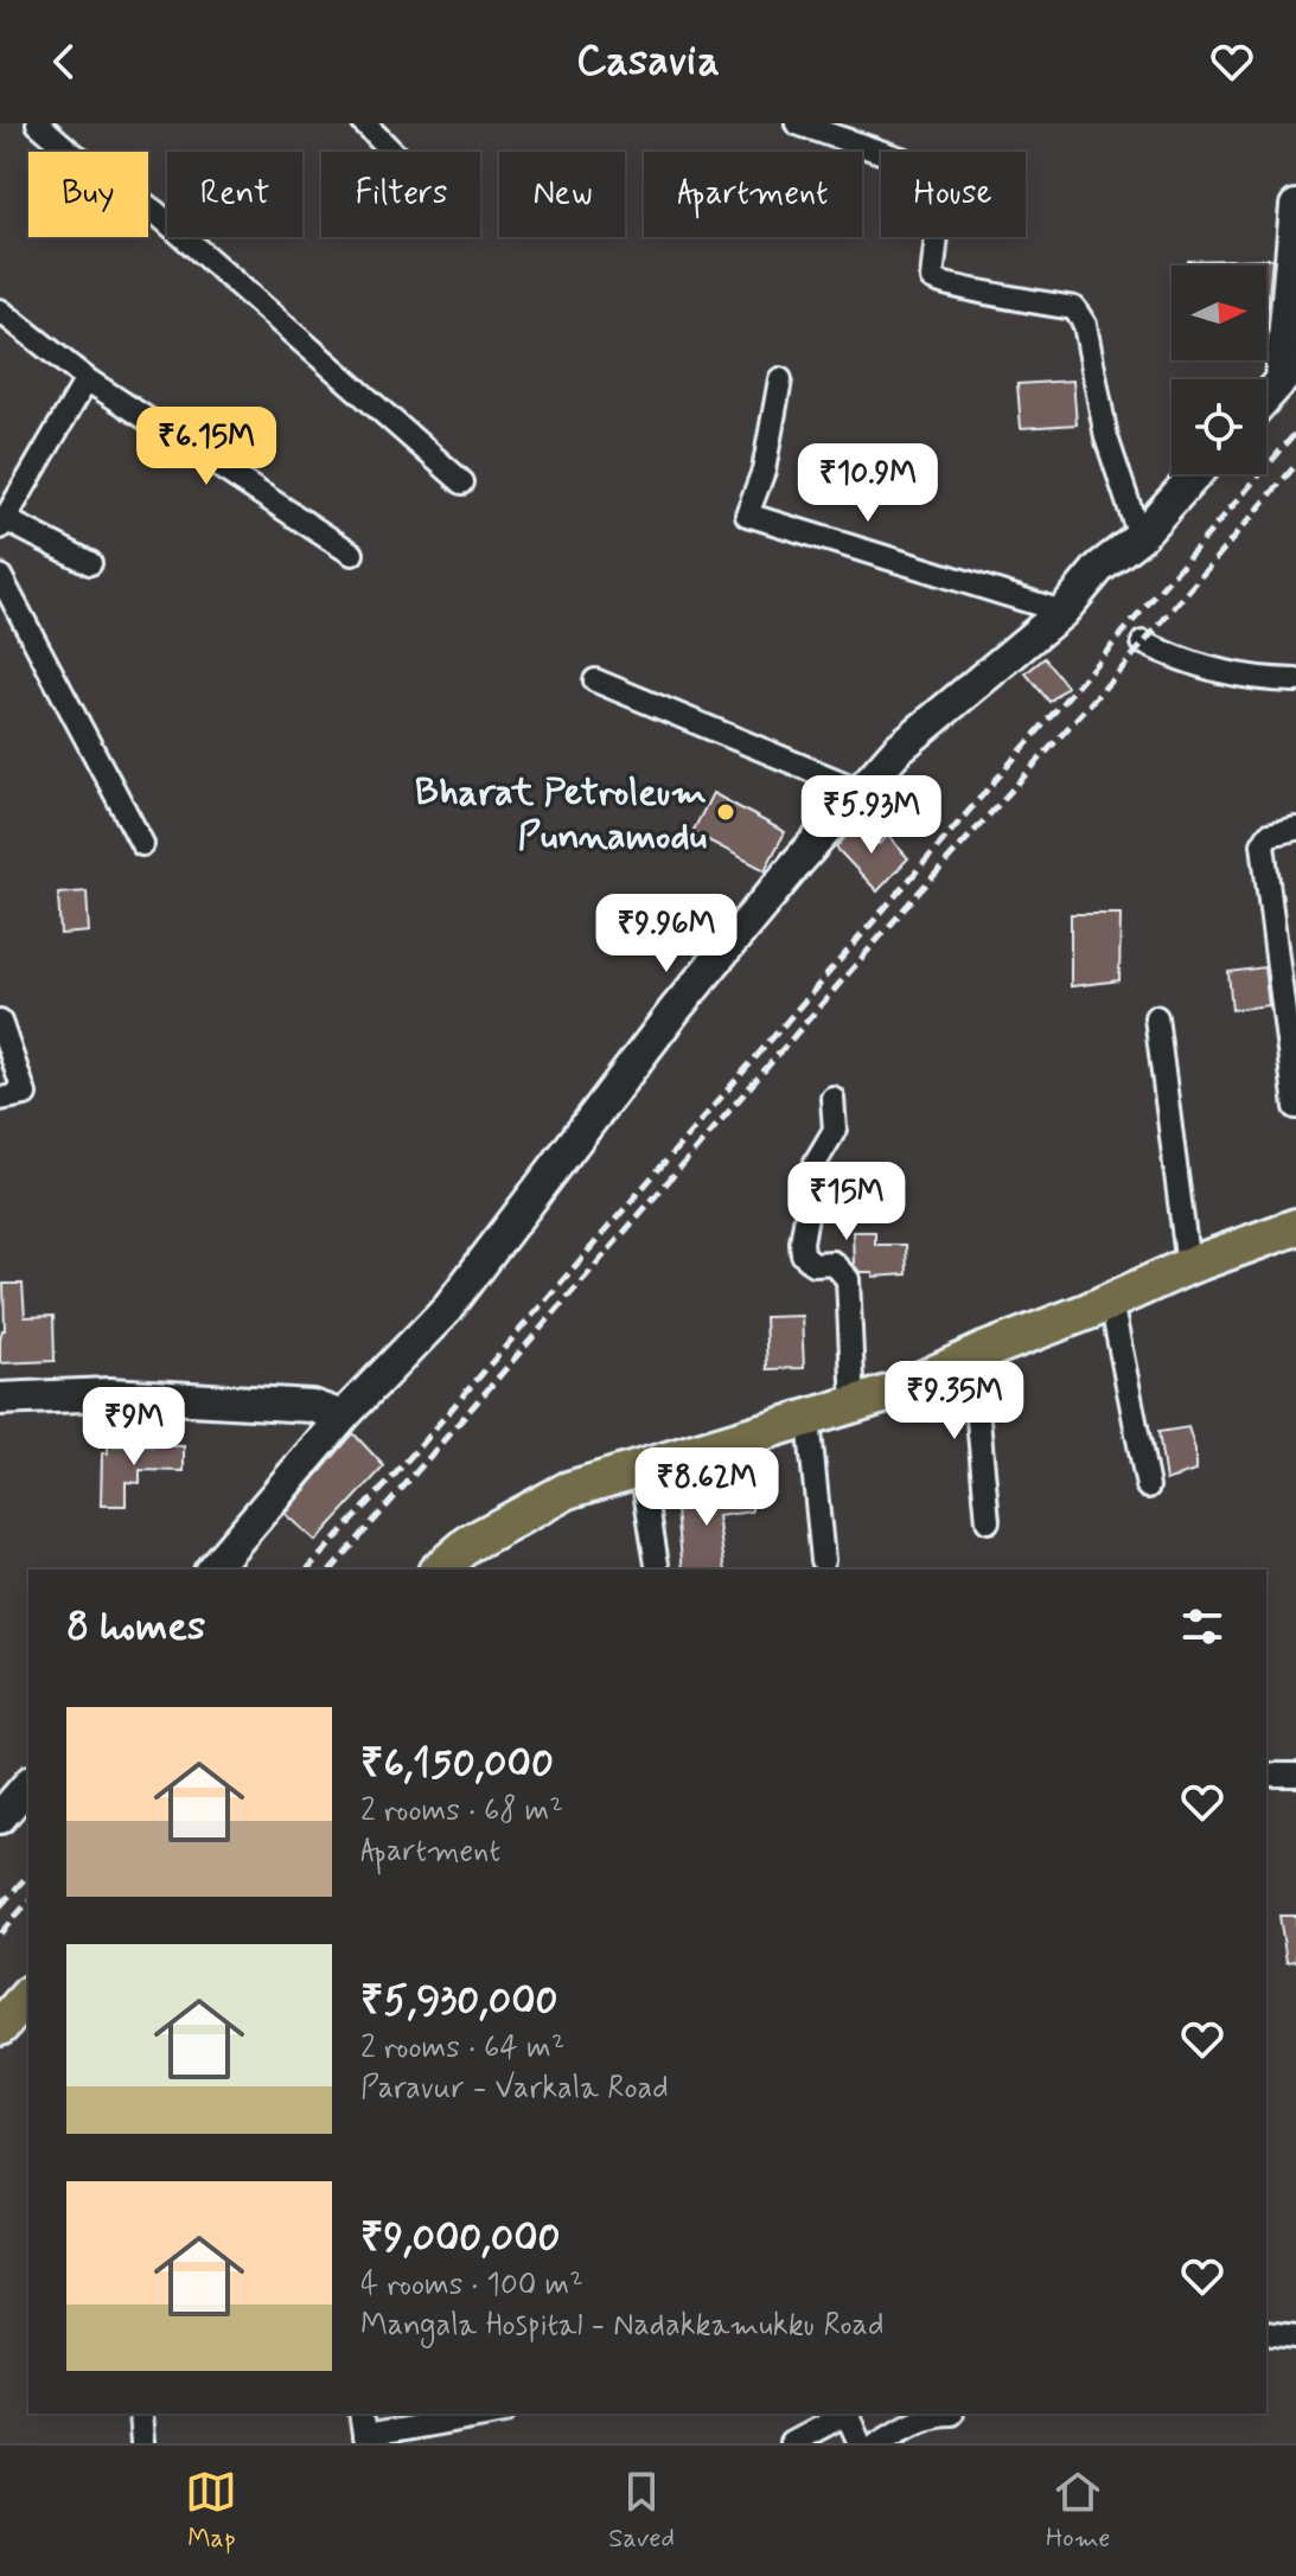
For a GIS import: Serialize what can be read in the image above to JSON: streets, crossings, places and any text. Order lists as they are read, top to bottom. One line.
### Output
{"places":["Bharat Petroleum Punnamodu"],"north":"right","page":{"header":"Casavia","chip":["Buy","Rent","Filters","New","Apartment","House"],"price":["₹6.15M","₹10.9M","₹5.93M","₹9.96M","₹15M","₹9.35M","₹9M","₹8.62M"],"heading":"8 homes","list":[{"name":"₹6,150,000","note":"2 rooms · 68 m² · Apartment"},{"name":"₹5,930,000","note":"2 rooms · 64 m² · Paravur - Varkala Road"},{"name":"₹9,000,000","note":"4 rooms · 100 m² · Mangala Hospital - Nadakkamukku Road"}],"tabs":["Map","Saved","Home"]}}
